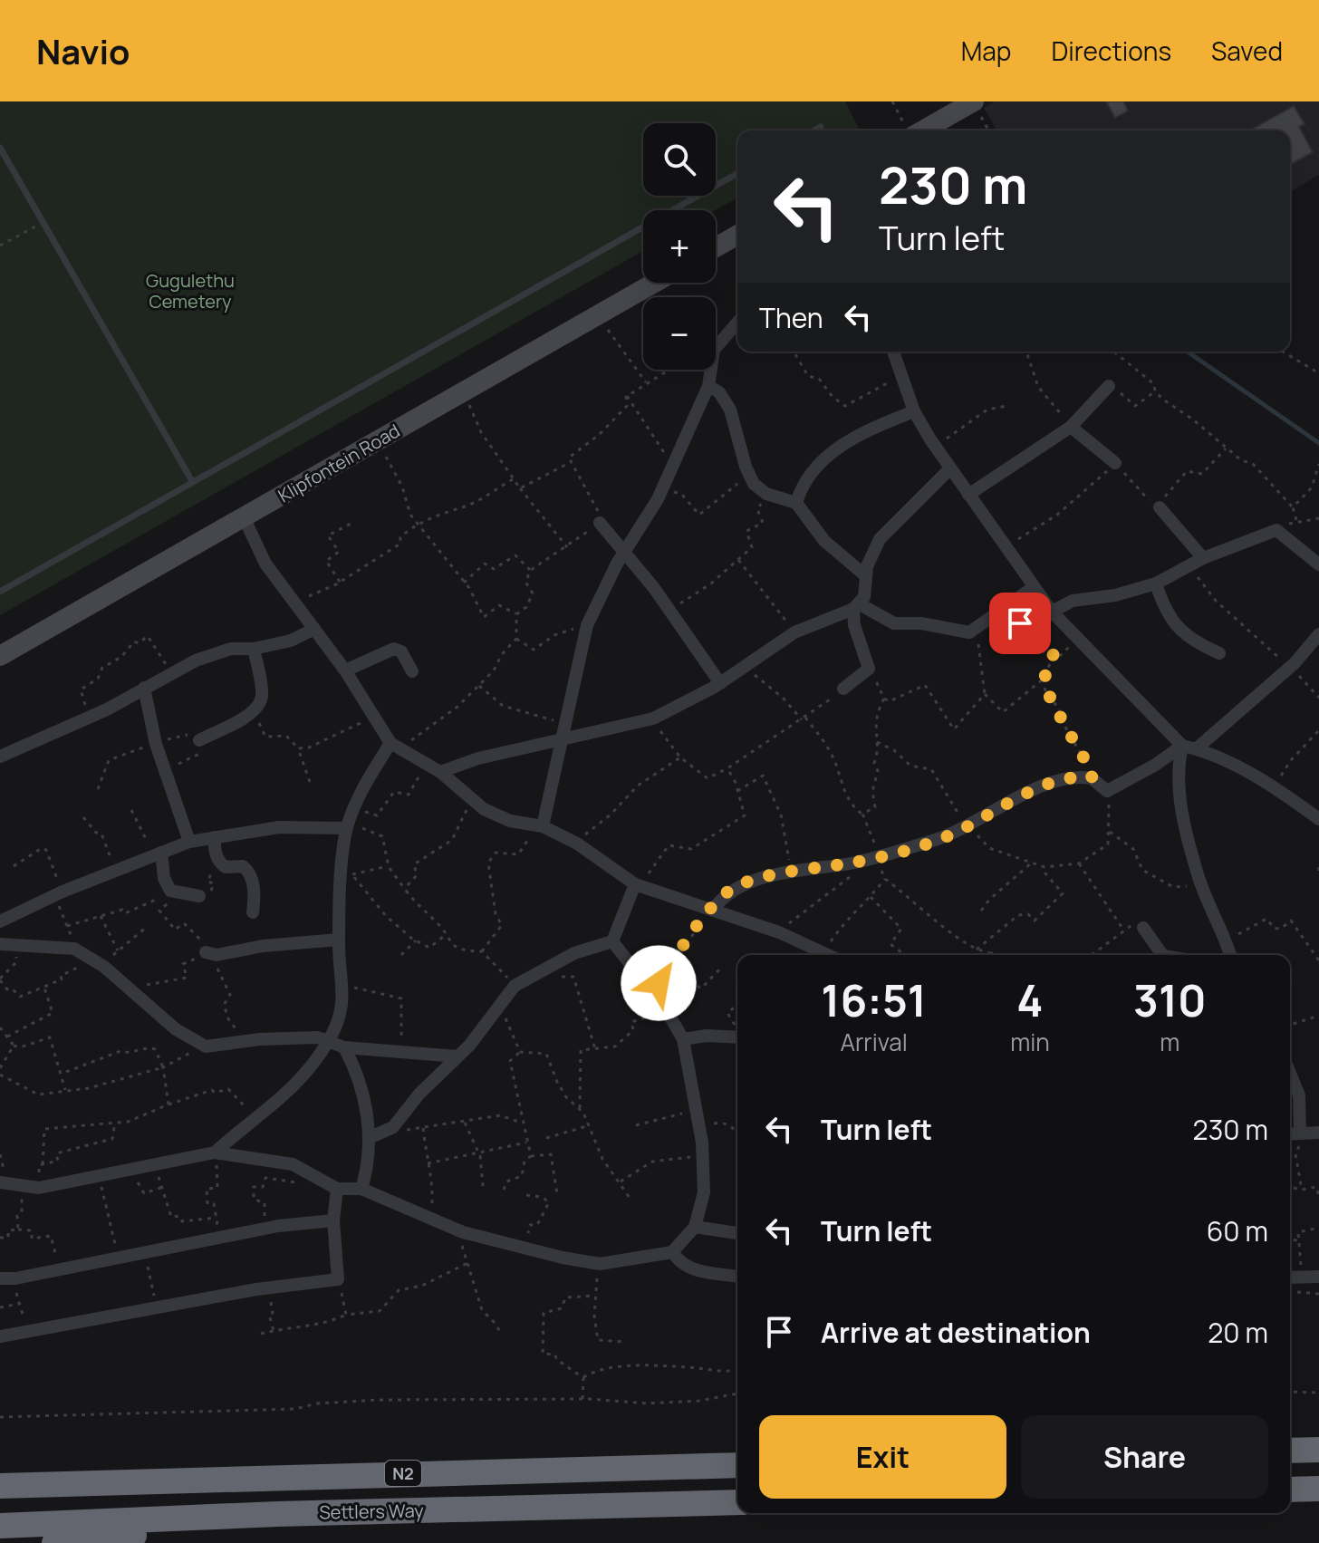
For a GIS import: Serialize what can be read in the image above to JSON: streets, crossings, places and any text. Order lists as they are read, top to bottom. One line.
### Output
{"streets":{"highway":["N2","Settlers Way"],"main road":["Klipfontein Road"]},"parks":["Gugulethu Cemetery"],"page":{"header":"Navio","nav":["Map","Directions","Saved"],"map_buttons":["+","−"],"turn":["230 m","Turn left"],"then":"Then","eta":["16:51","Arrival","4","min","310","m"],"list":[{"name":"Turn left","value":"230 m"},{"name":"Turn left","value":"60 m"},{"name":"Arrive at destination","value":"20 m"}],"buttons":["Exit","Share"]}}
